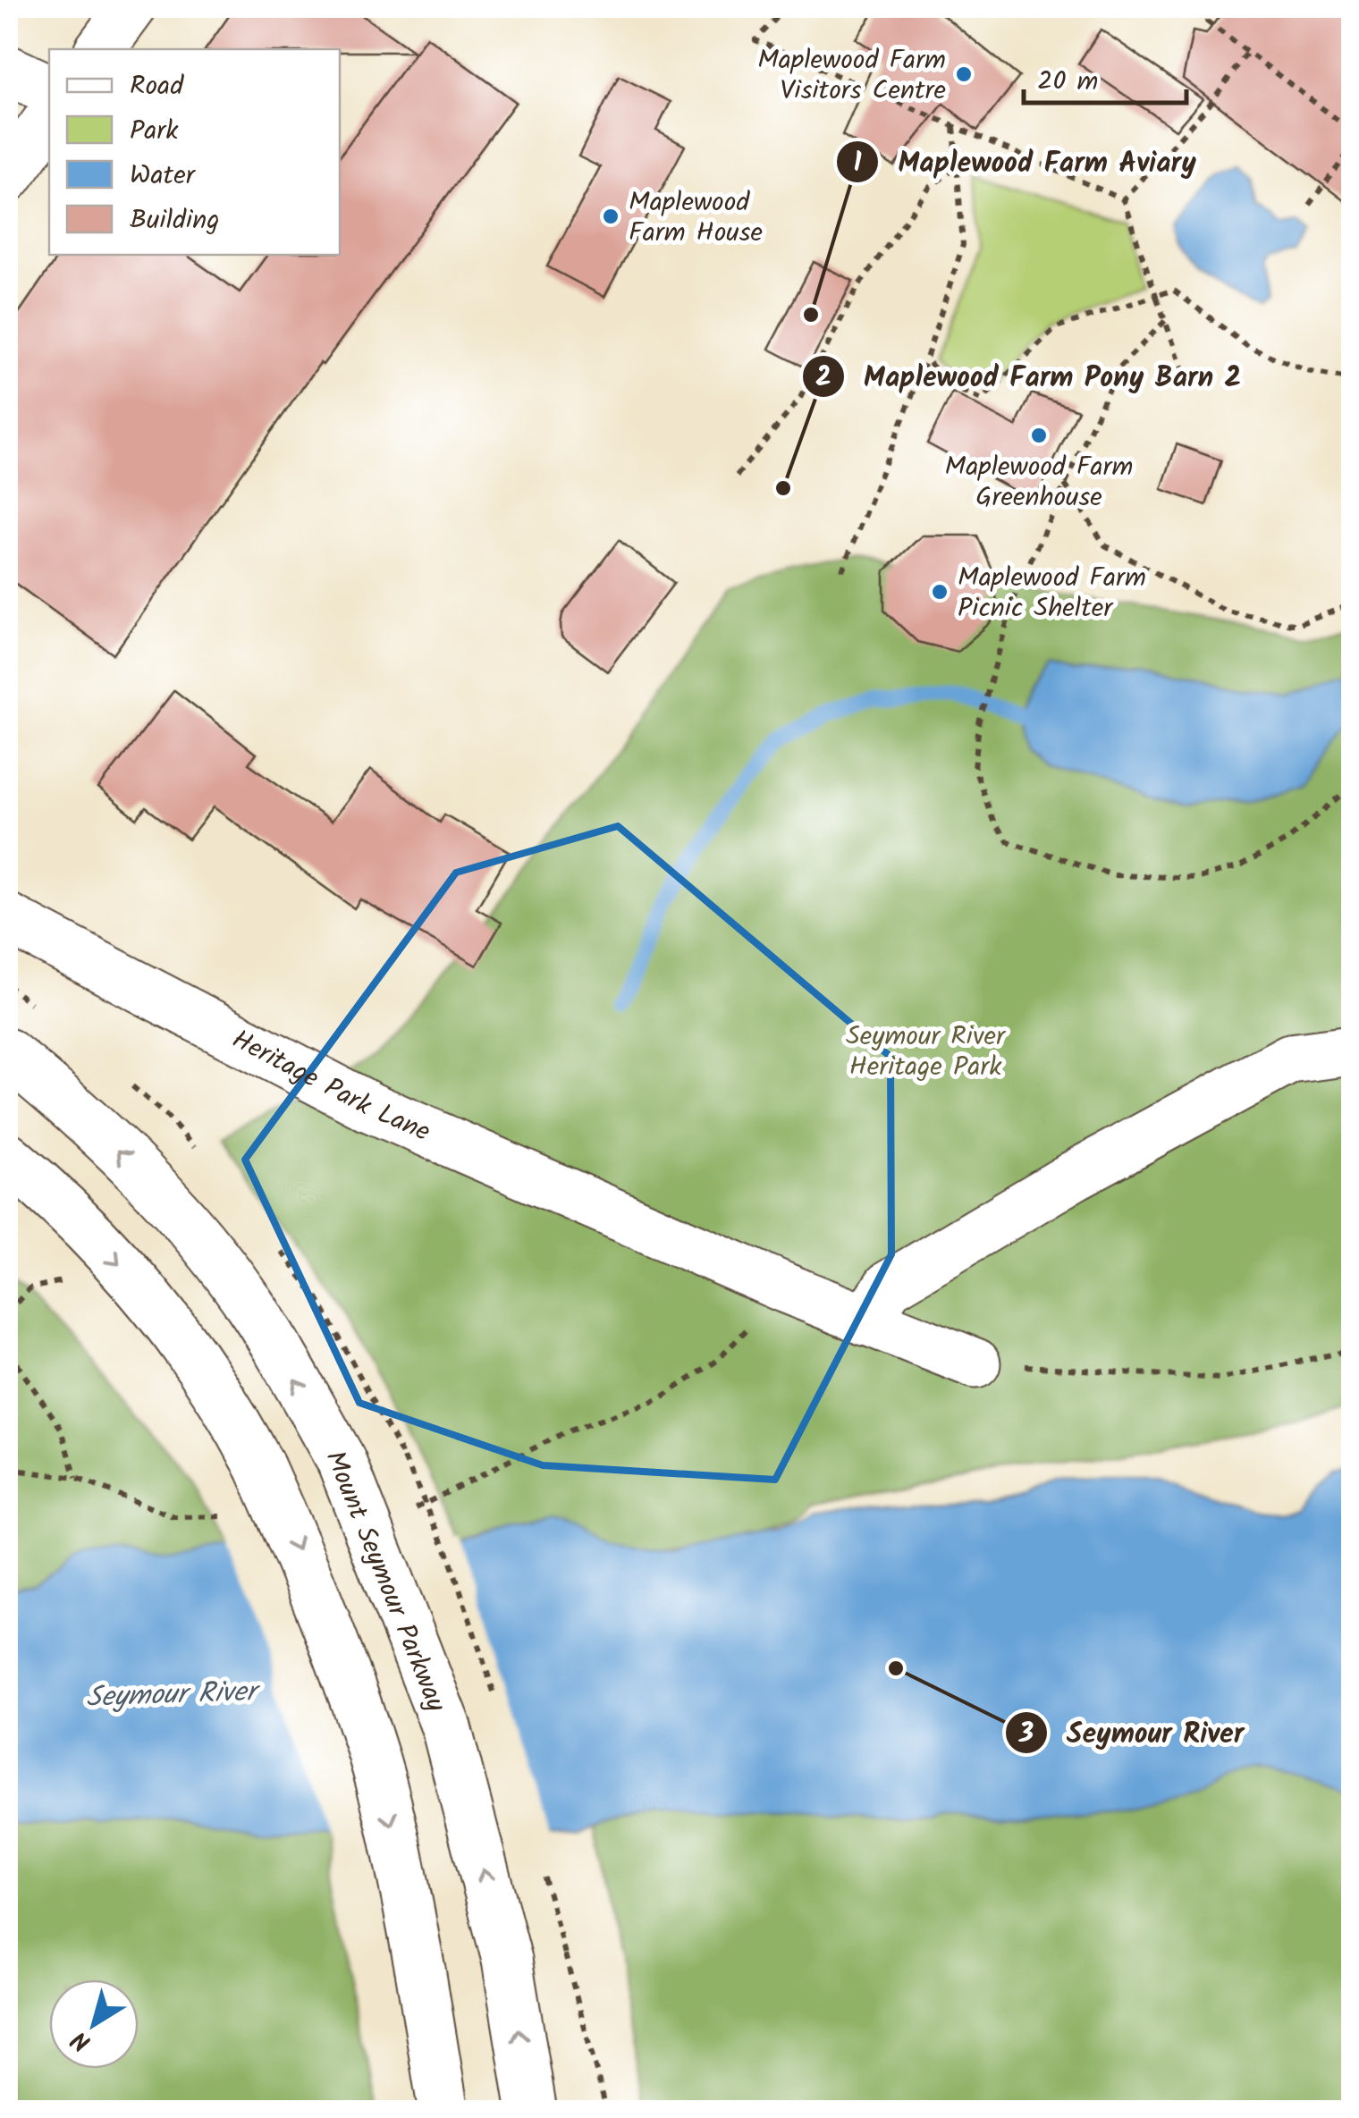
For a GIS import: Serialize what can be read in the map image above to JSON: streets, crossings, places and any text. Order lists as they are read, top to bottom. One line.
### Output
{"streets":{"main road":["Heritage Park Lane","Mount Seymour Parkway"]},"water":["Seymour River"],"parks":["Seymour River Heritage Park"],"places":["Maplewood Farm Visitors Centre","Maplewood Farm House","Maplewood Farm Aviary","Maplewood Farm Greenhouse","Maplewood Farm Pony Barn 2","Maplewood Farm Picnic Shelter","Seymour River"],"legend":["Road","Park","Water","Building"],"scale_bar":"20 m","north":"bottom left"}
